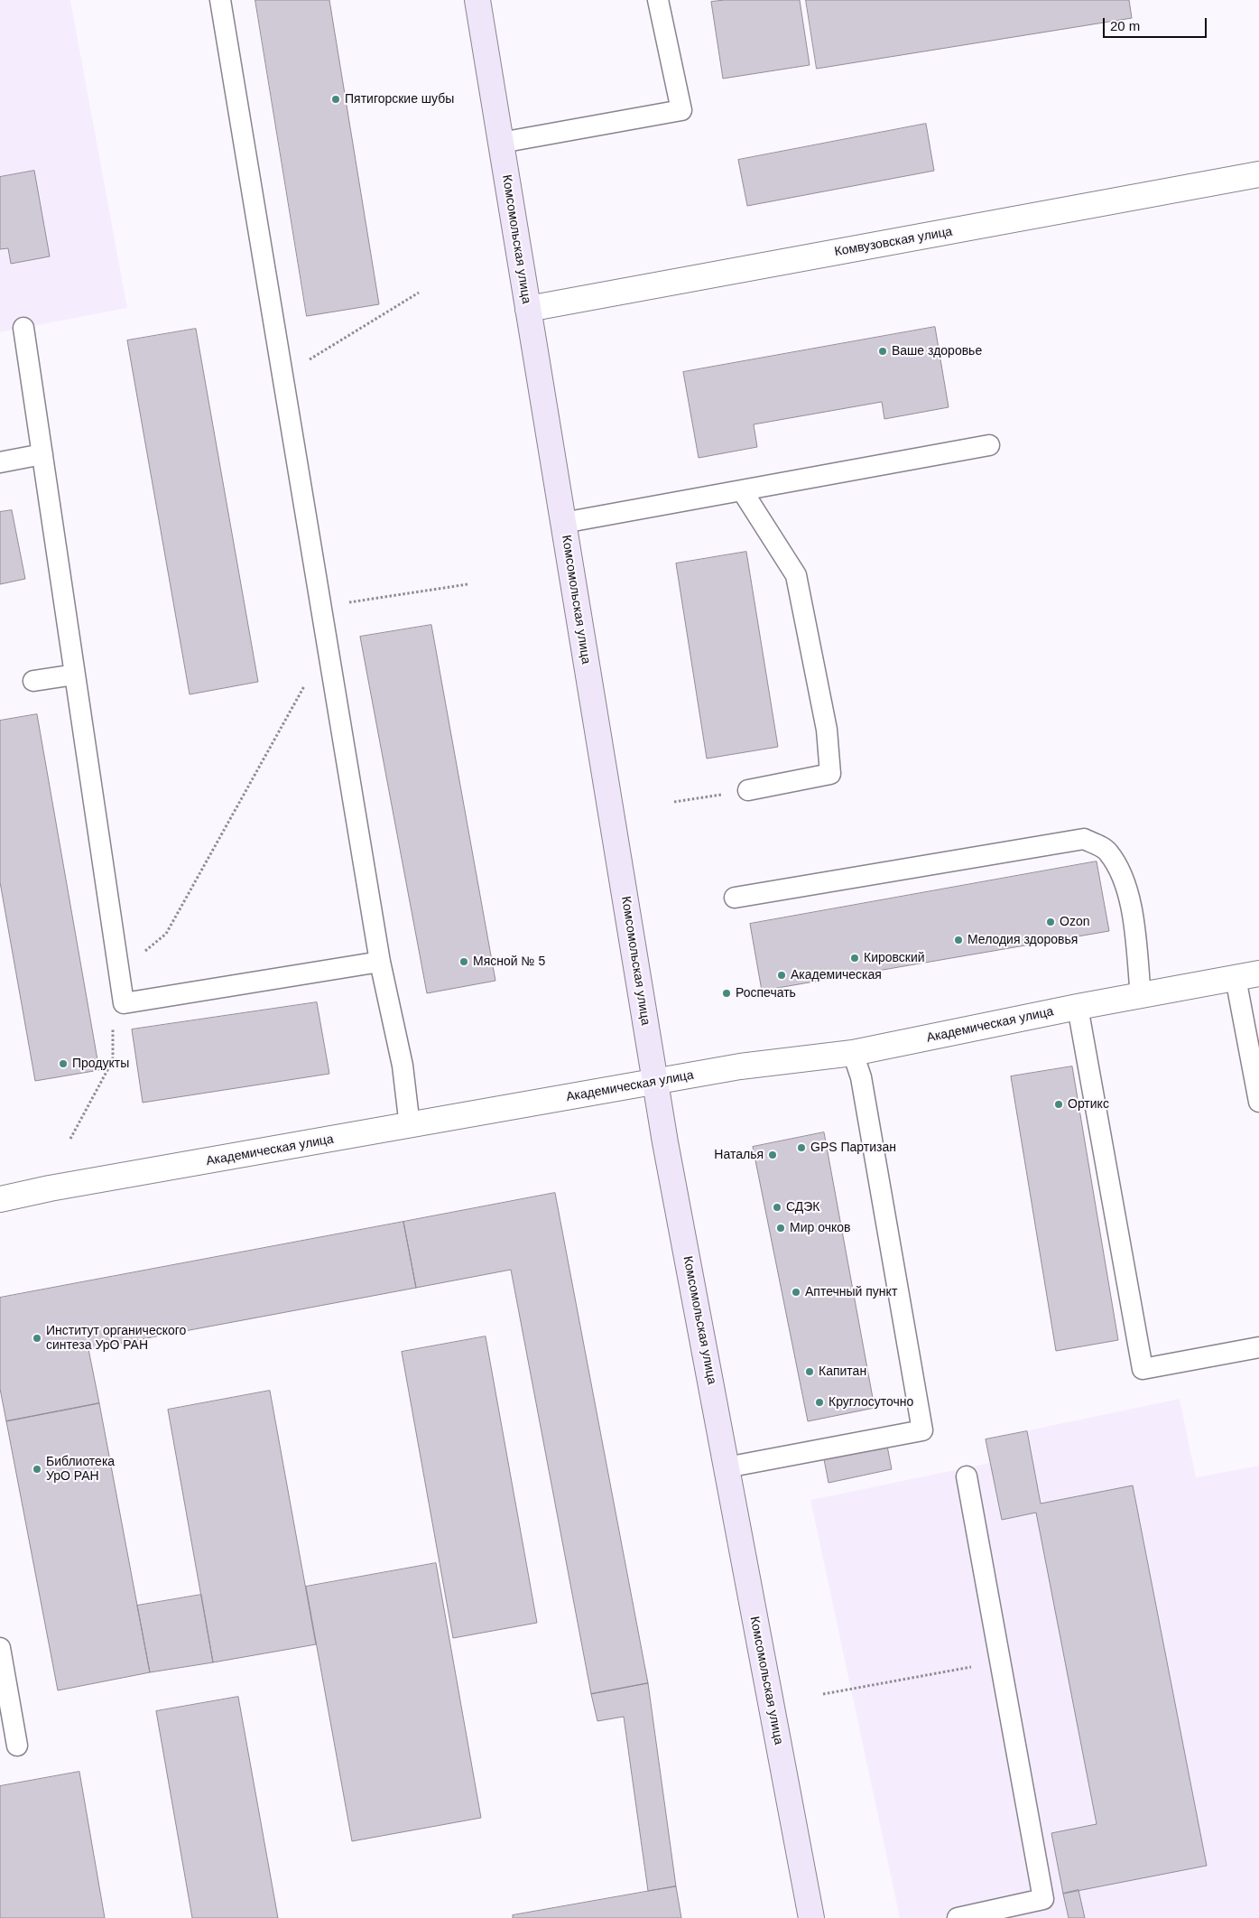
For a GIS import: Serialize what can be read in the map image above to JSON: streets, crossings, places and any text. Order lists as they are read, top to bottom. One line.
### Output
{"streets":{"main road":["Комсомольская улица"],"street":["Комвузовская улица","Академическая улица"]},"crossings":[["Комсомольская улица","Комвузовская улица"],["Комсомольская улица","Академическая улица"]],"places":["Пятигорские шубы","Ваше здоровье","Ozon","Мелодия здоровья","Кировский","Мясной № 5","Академическая","Роспечать","Продукты","Ортикс","GPS Партизан","Наталья","СДЭК","Мир очков","Аптечный пункт","Институт органического синтеза УрО РАН","Капитан","Круглосуточно","Библиотека УрО РАН"],"scale_bar":"20 m"}
